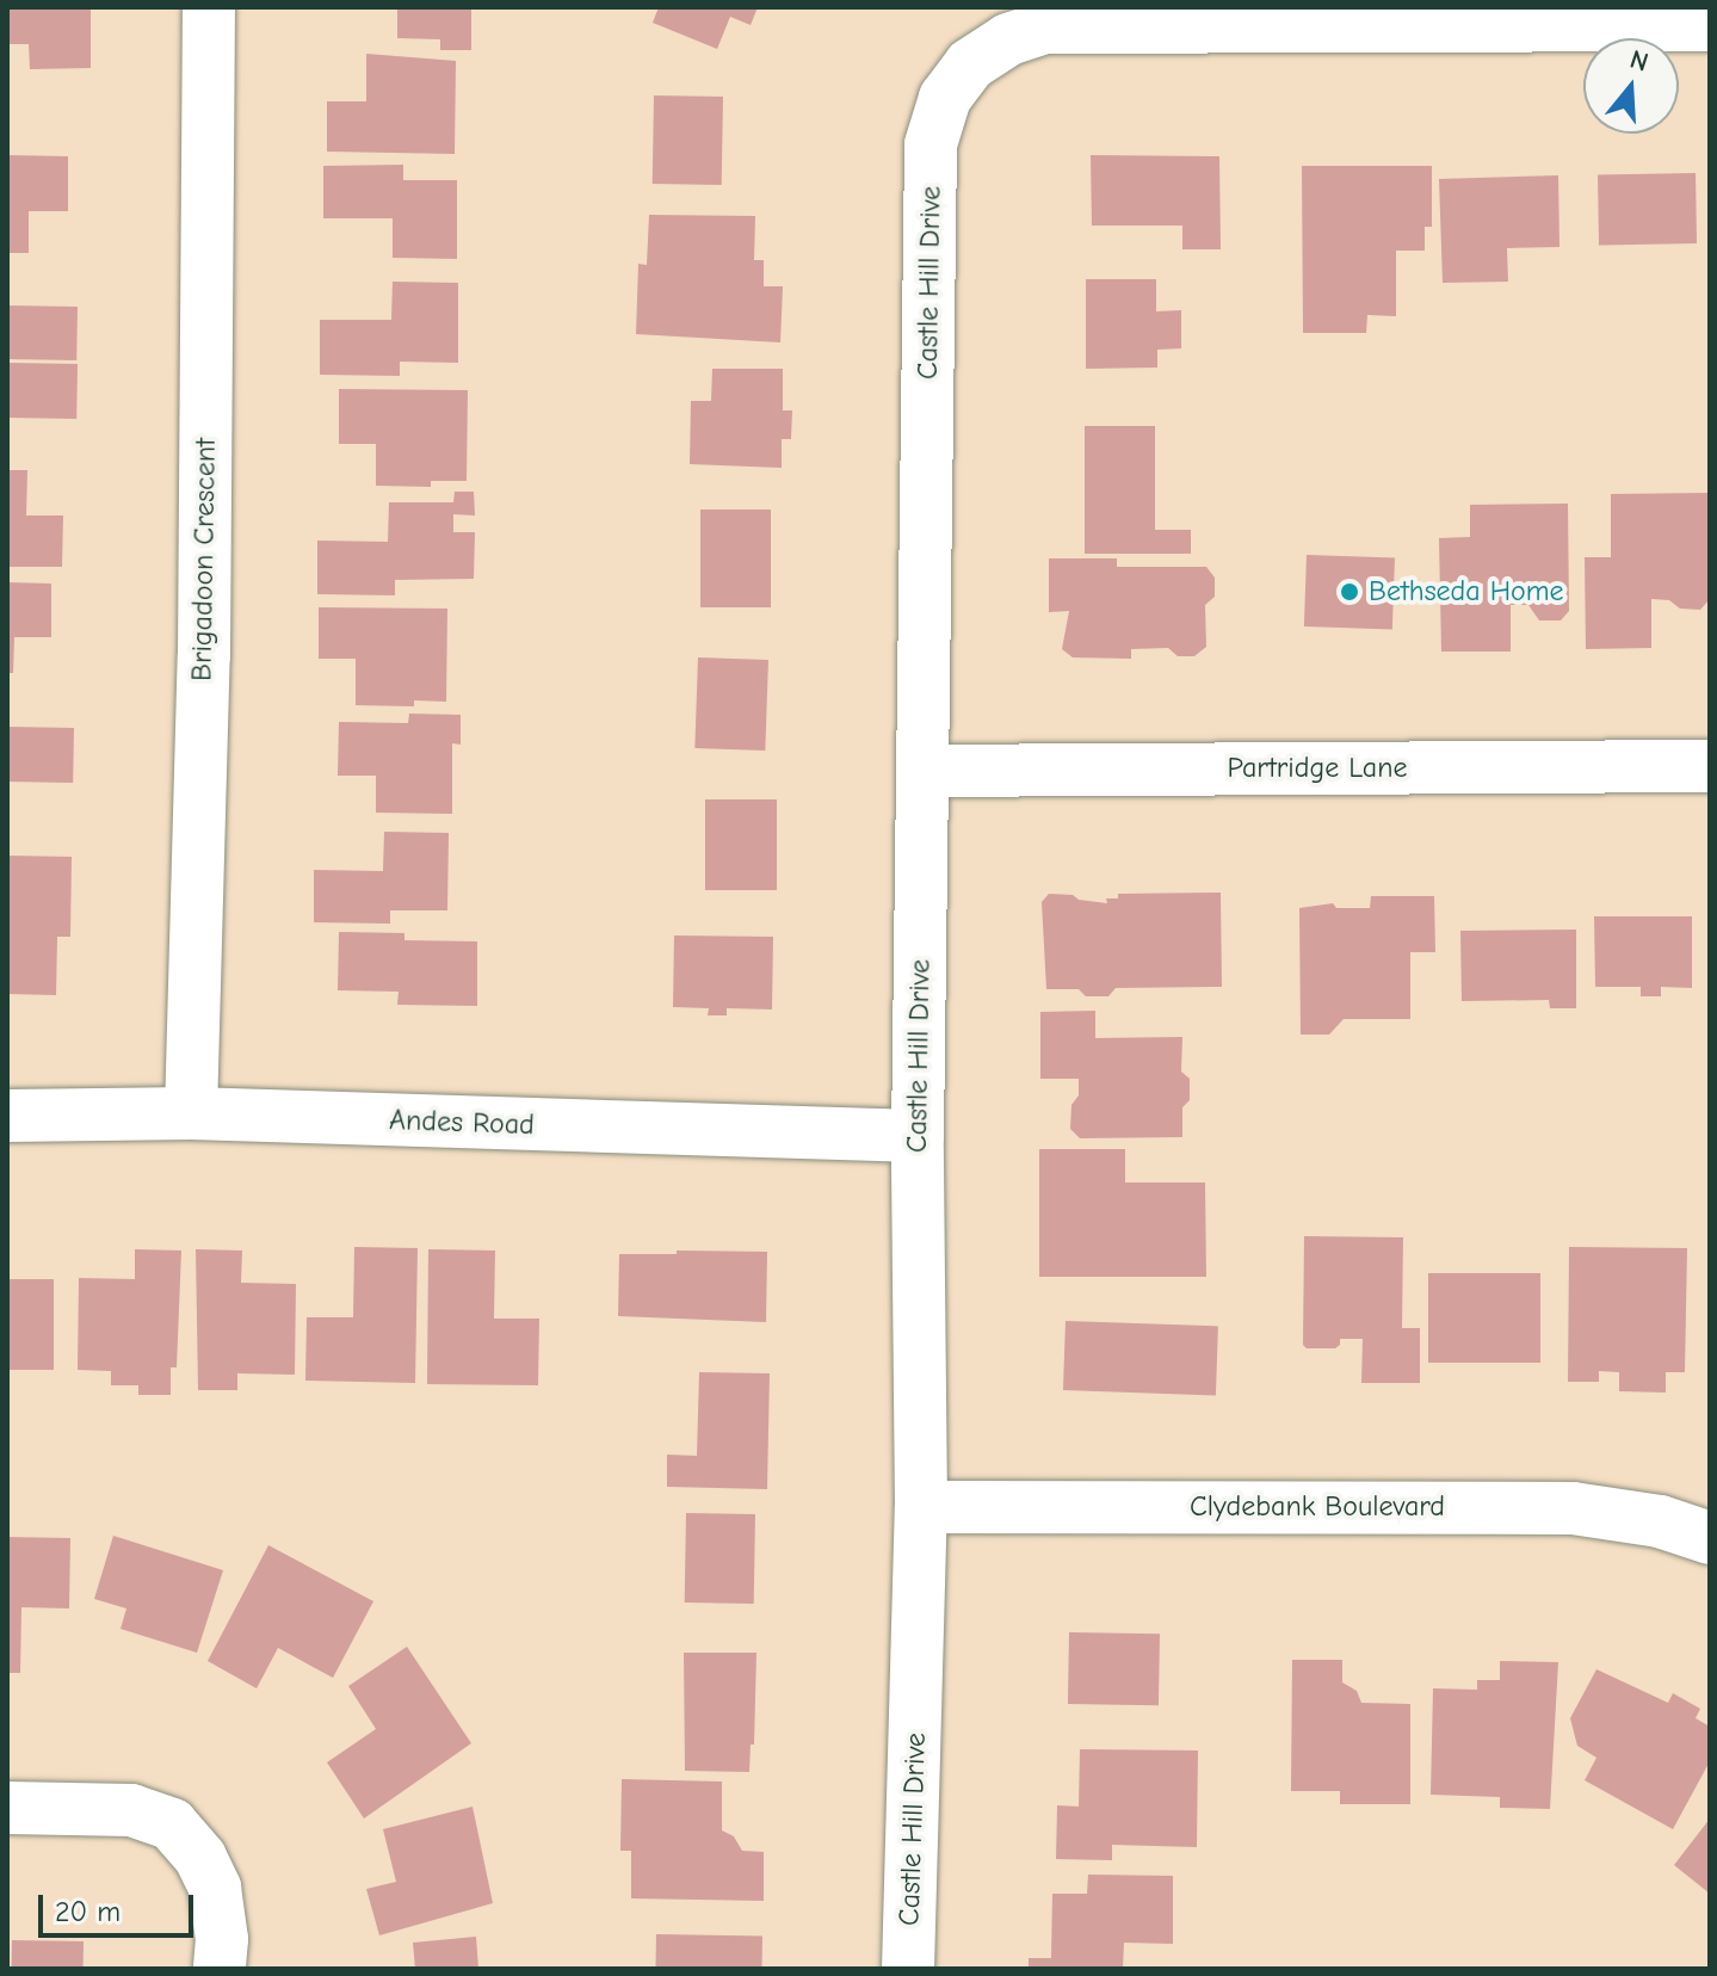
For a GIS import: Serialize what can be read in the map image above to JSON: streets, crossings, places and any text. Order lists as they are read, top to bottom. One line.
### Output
{"streets":{"street":["Castle Hill Drive","Brigadoon Crescent","Partridge Lane","Andes Road","Clydebank Boulevard"]},"crossings":[["Castle Hill Drive","Partridge Lane"],["Castle Hill Drive","Andes Road"],["Castle Hill Drive","Clydebank Boulevard"],["Brigadoon Crescent","Andes Road"]],"places":["Bethseda Home"],"scale_bar":"20 m","north":"top"}
